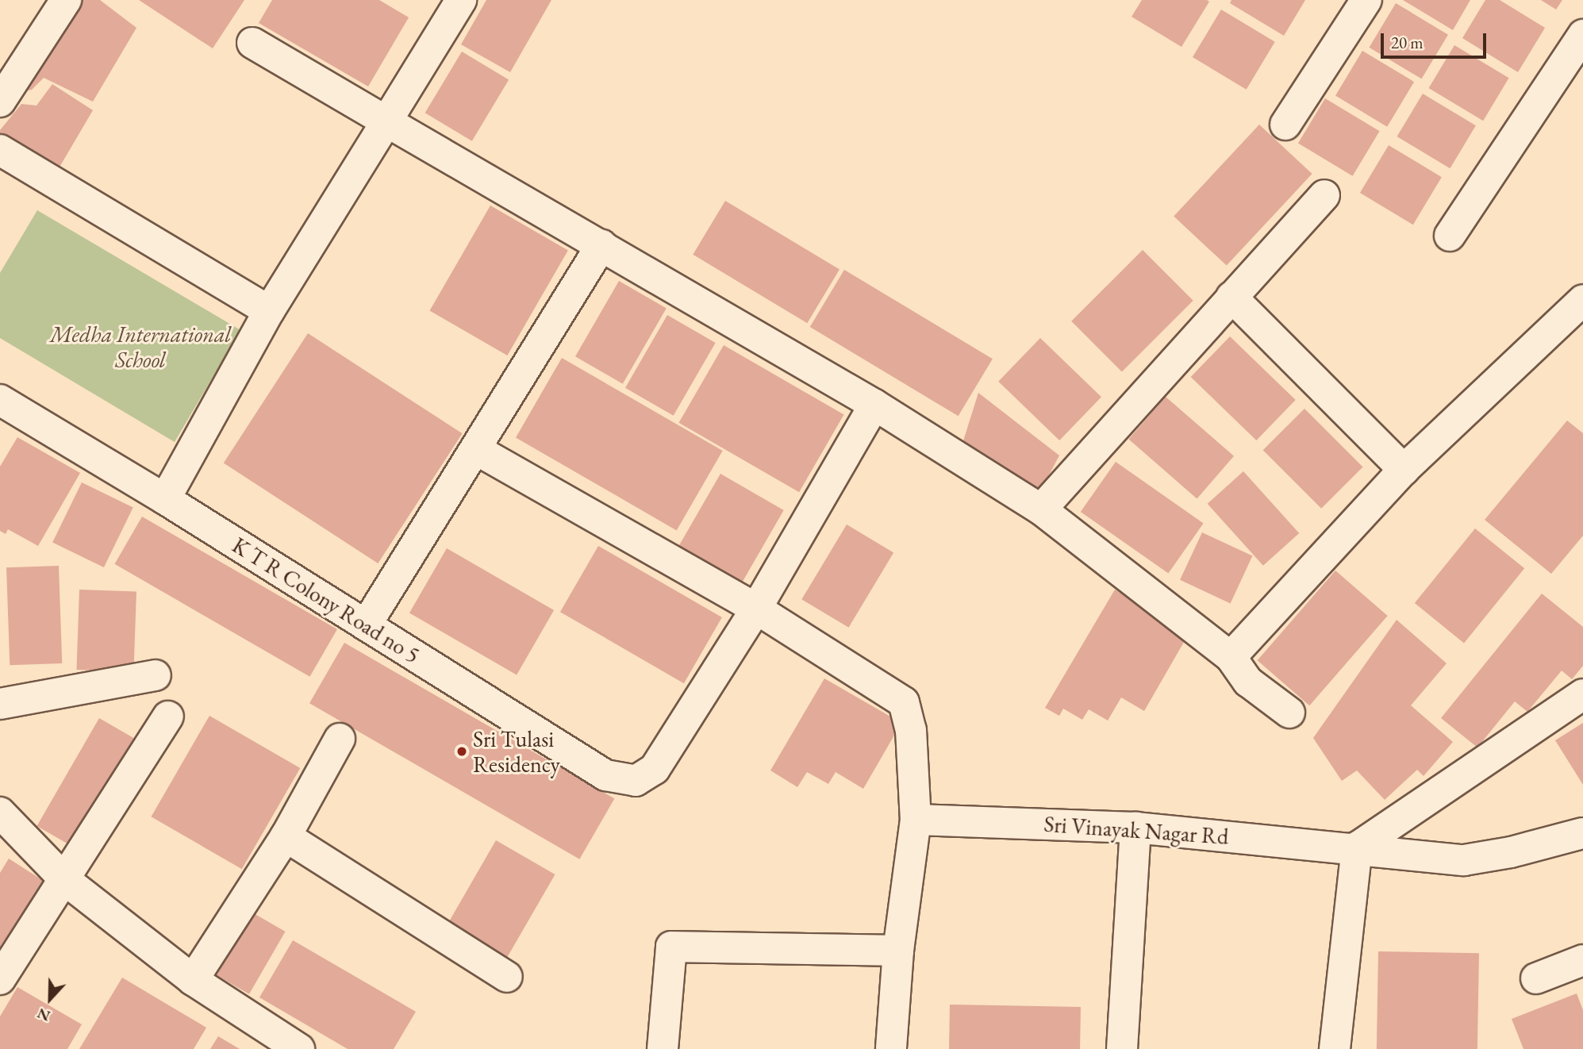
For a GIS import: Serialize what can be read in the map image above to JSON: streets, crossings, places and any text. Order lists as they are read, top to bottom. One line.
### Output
{"streets":{"street":["K T R Colony Road no 5","Sri Vinayak Nagar Rd"]},"parks":["Medha International School"],"places":["Sri Tulasi Residency"],"scale_bar":"20 m","north":"bottom"}
